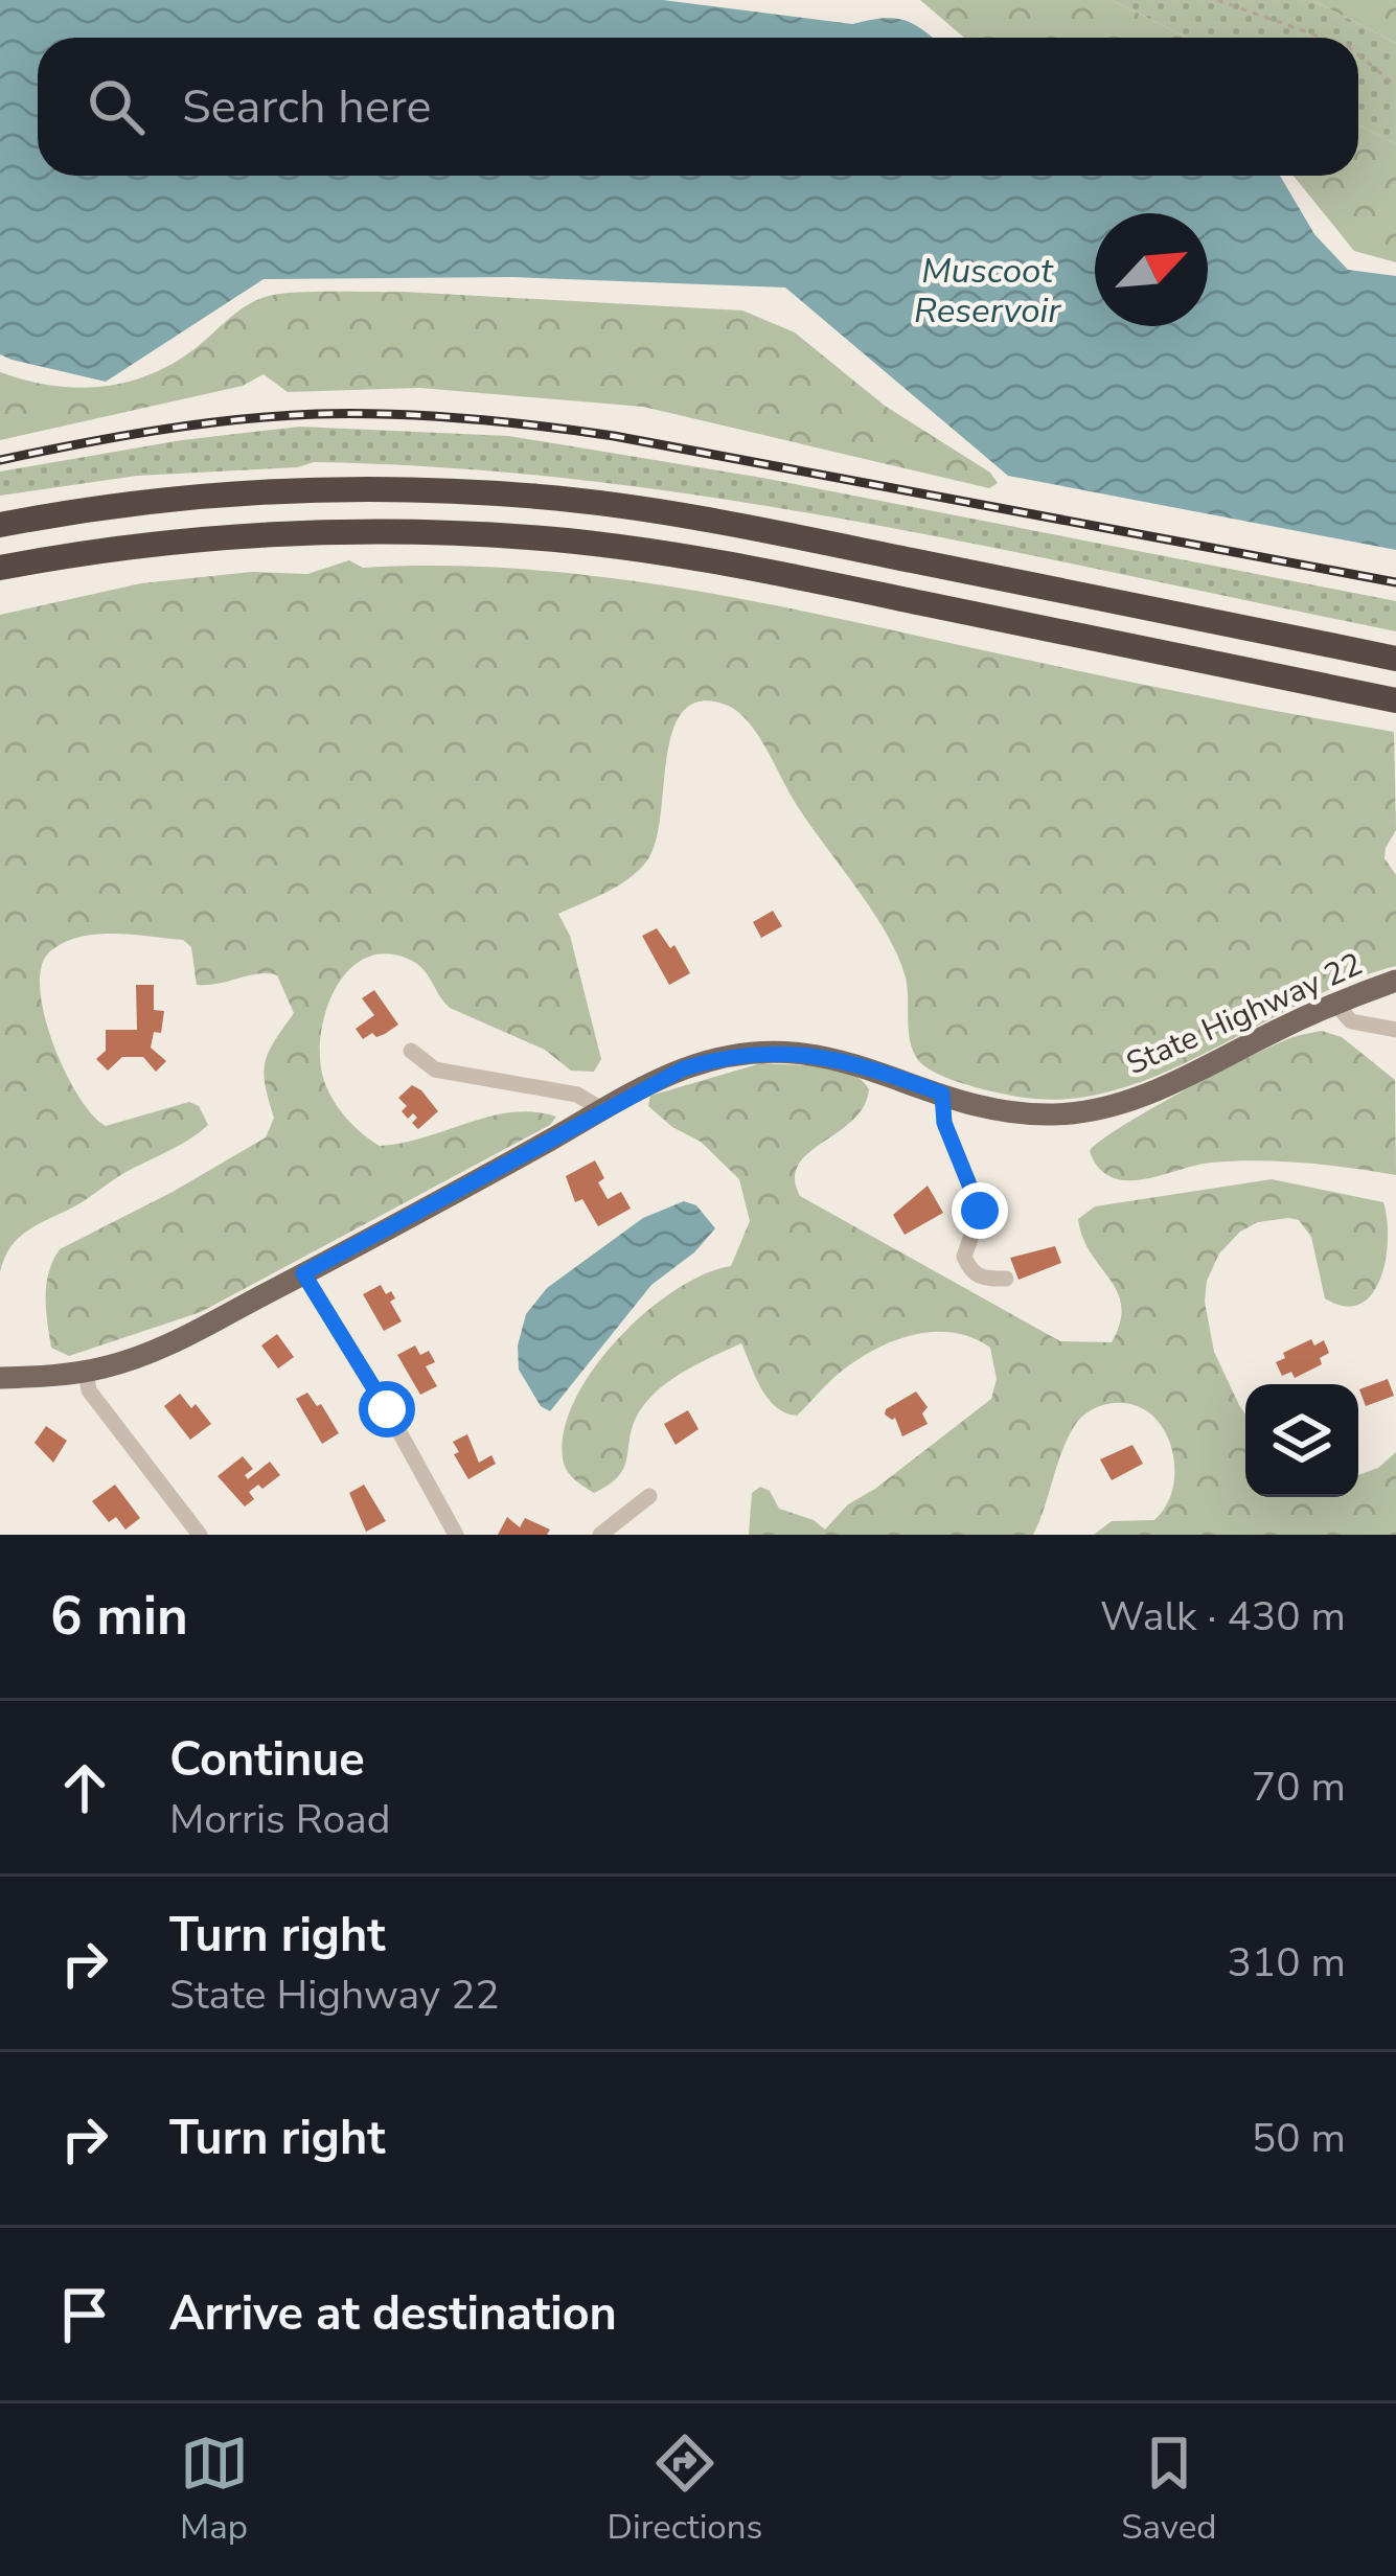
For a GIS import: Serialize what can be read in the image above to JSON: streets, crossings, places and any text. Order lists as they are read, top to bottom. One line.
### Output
{"streets":{"main road":["State Highway 22"]},"water":["Muscoot Reservoir"],"north":"top right","page":{"search":"Search here","heading":["6 min","Walk · 430 m"],"list":[["Continue","Morris Road","70 m"],["Turn right","State Highway 22","310 m"],["Turn right","50 m"],"Arrive at destination"],"nav":["Map","Directions","Saved"]}}
